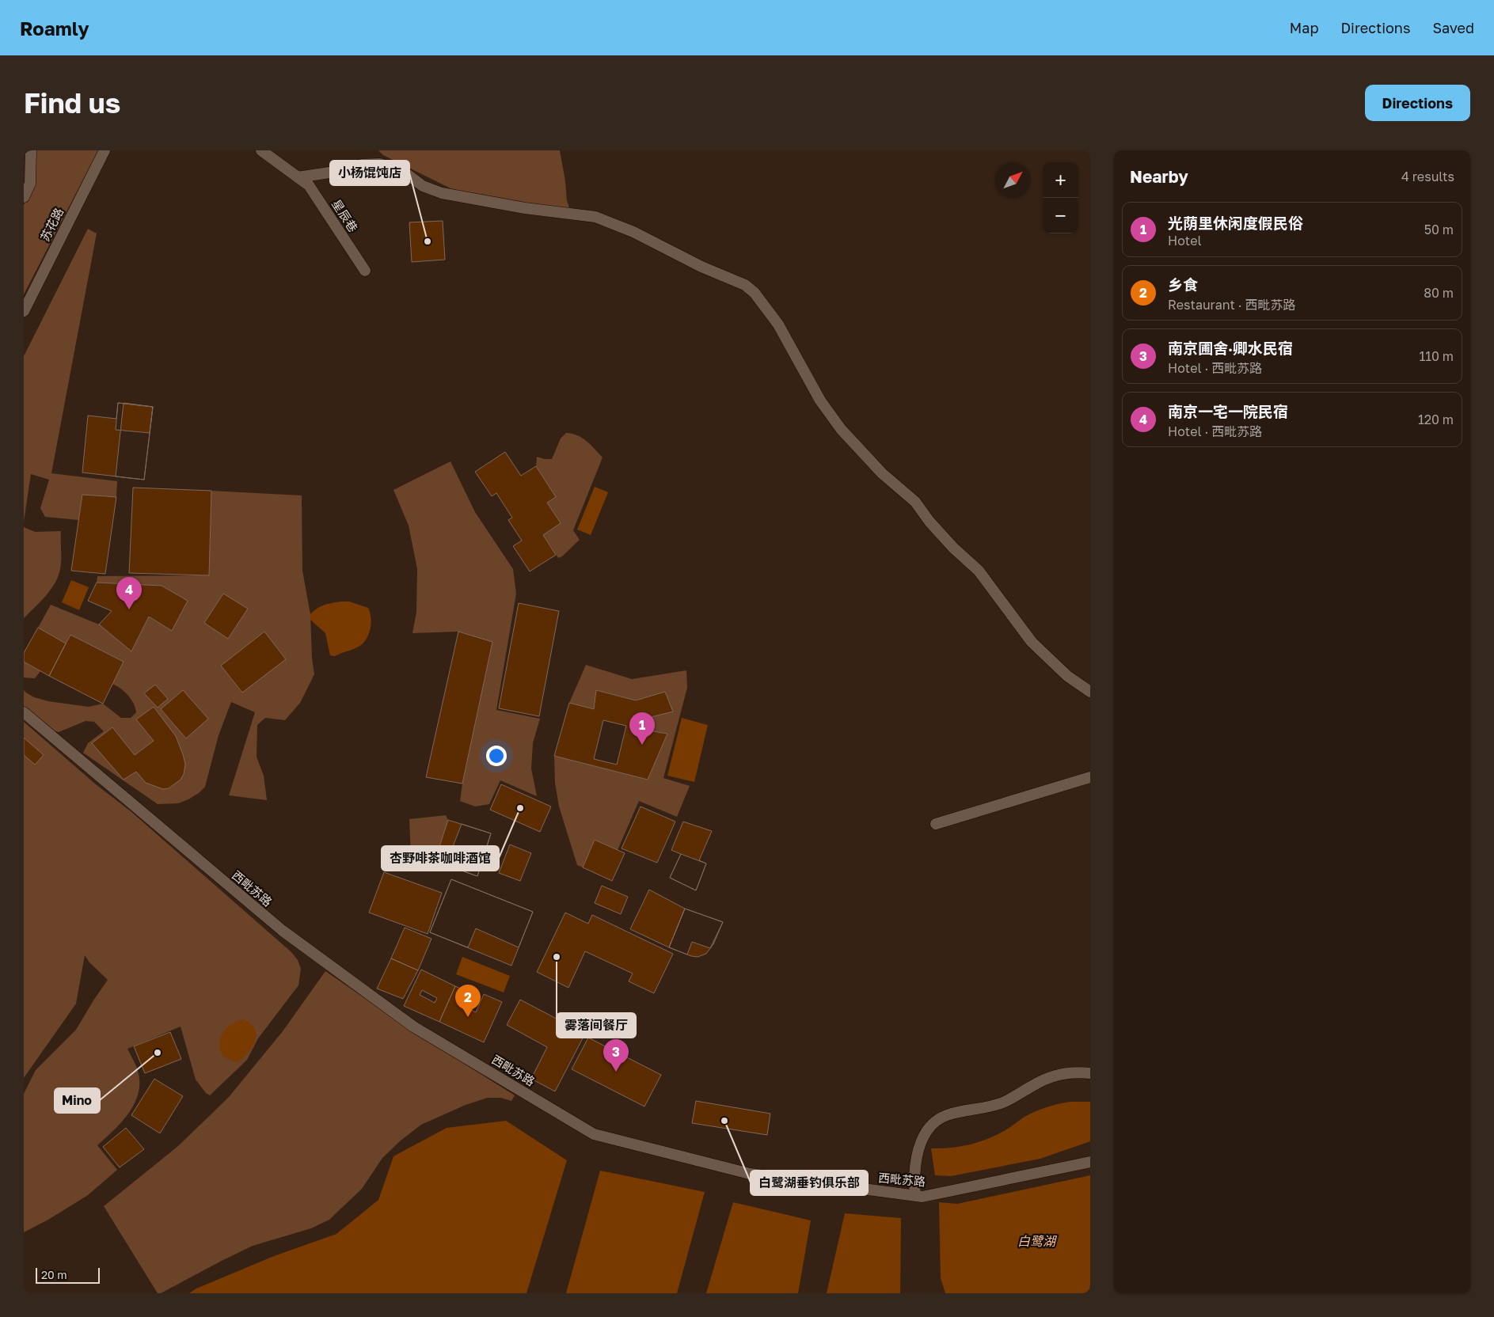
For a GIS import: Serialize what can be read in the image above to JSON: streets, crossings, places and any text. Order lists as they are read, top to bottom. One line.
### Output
{"streets":{"street":["星辰巷","苏花路","西毗苏路"]},"water":["白鹭湖"],"places":["小杨馄饨店","杏野啡茶咖啡酒馆","雾落间餐厅","Mino","白鹭湖垂钓俱乐部"],"scale_bar":"20 m","north":"top right","page":{"header":"Roamly","nav":["Map","Directions","Saved"],"buttons":"Directions","title":"Find us","heading":["Nearby","4 results"],"map_buttons":["+","−"],"list":[{"mark":"1","name":"光荫里休闲度假民俗","note":"Hotel","value":"50 m"},{"mark":"2","name":"乡食","note":"Restaurant · 西毗苏路","value":"80 m"},{"mark":"3","name":"南京圃舍·卿水民宿","note":"Hotel · 西毗苏路","value":"110 m"},{"mark":"4","name":"南京一宅一院民宿","note":"Hotel · 西毗苏路","value":"120 m"}],"pins":["4","1","2","3"],"scale":"20 m"}}
